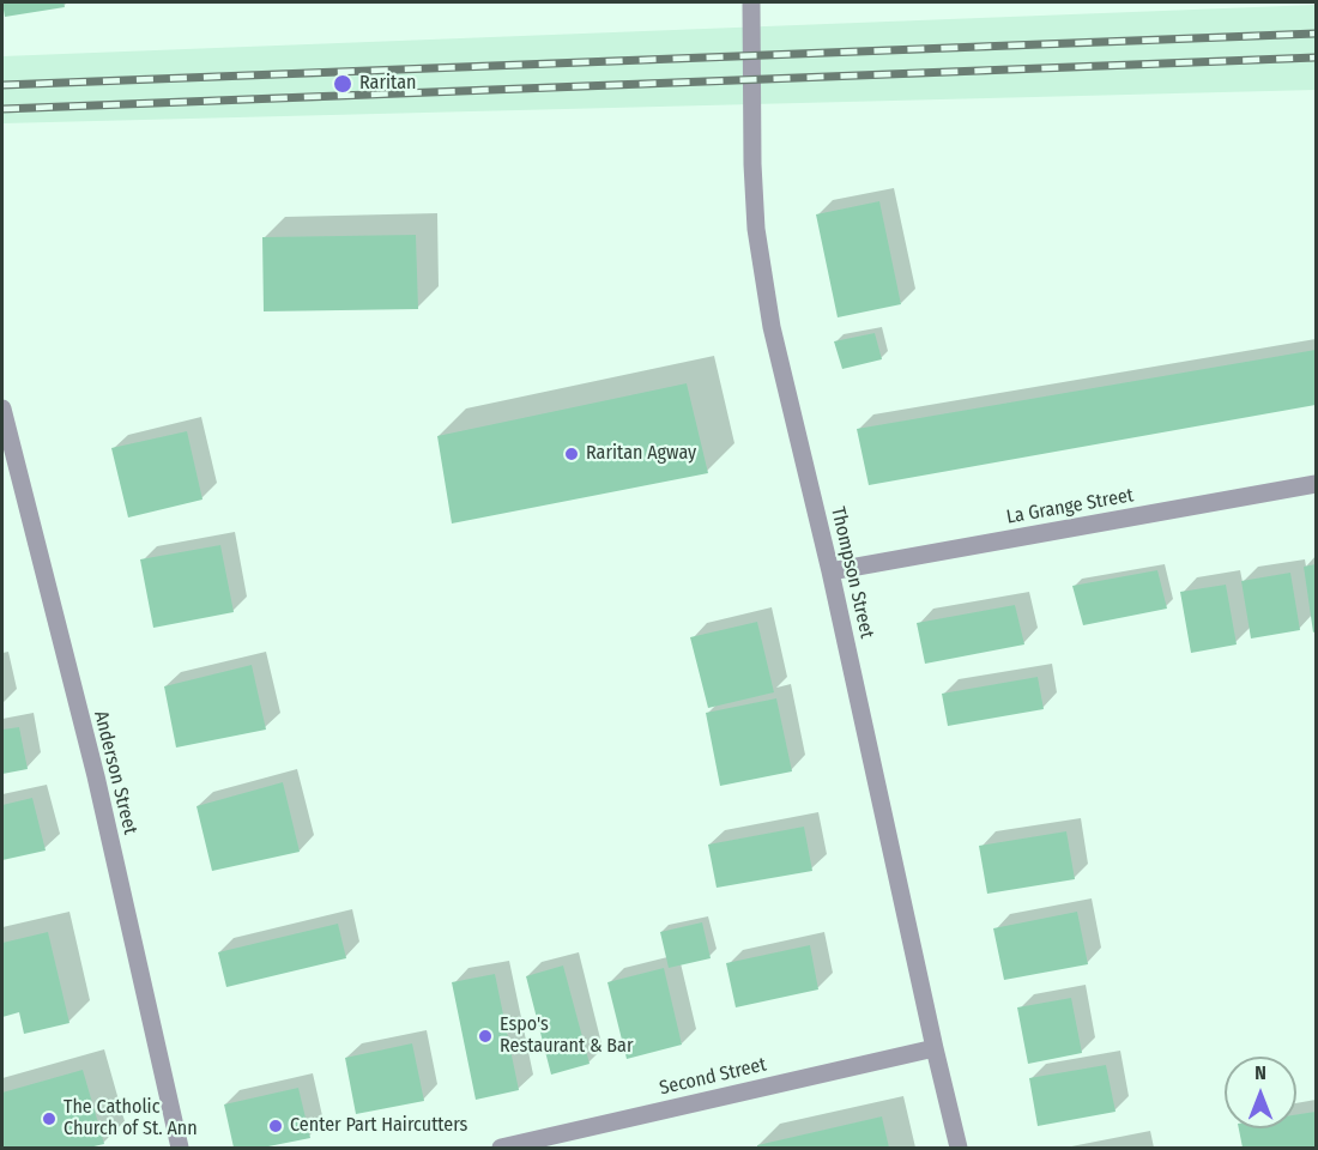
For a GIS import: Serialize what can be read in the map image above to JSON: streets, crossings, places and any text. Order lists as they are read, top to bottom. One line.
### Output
{"streets":{"street":["La Grange Street","Thompson Street","Anderson Street","Second Street"]},"crossings":[["La Grange Street","Thompson Street"],["Thompson Street","Second Street"]],"places":["Raritan","Raritan Agway","Espo's Restaurant & Bar","The Catholic Church of St. Ann","Center Part Haircutters"],"north":"top"}
